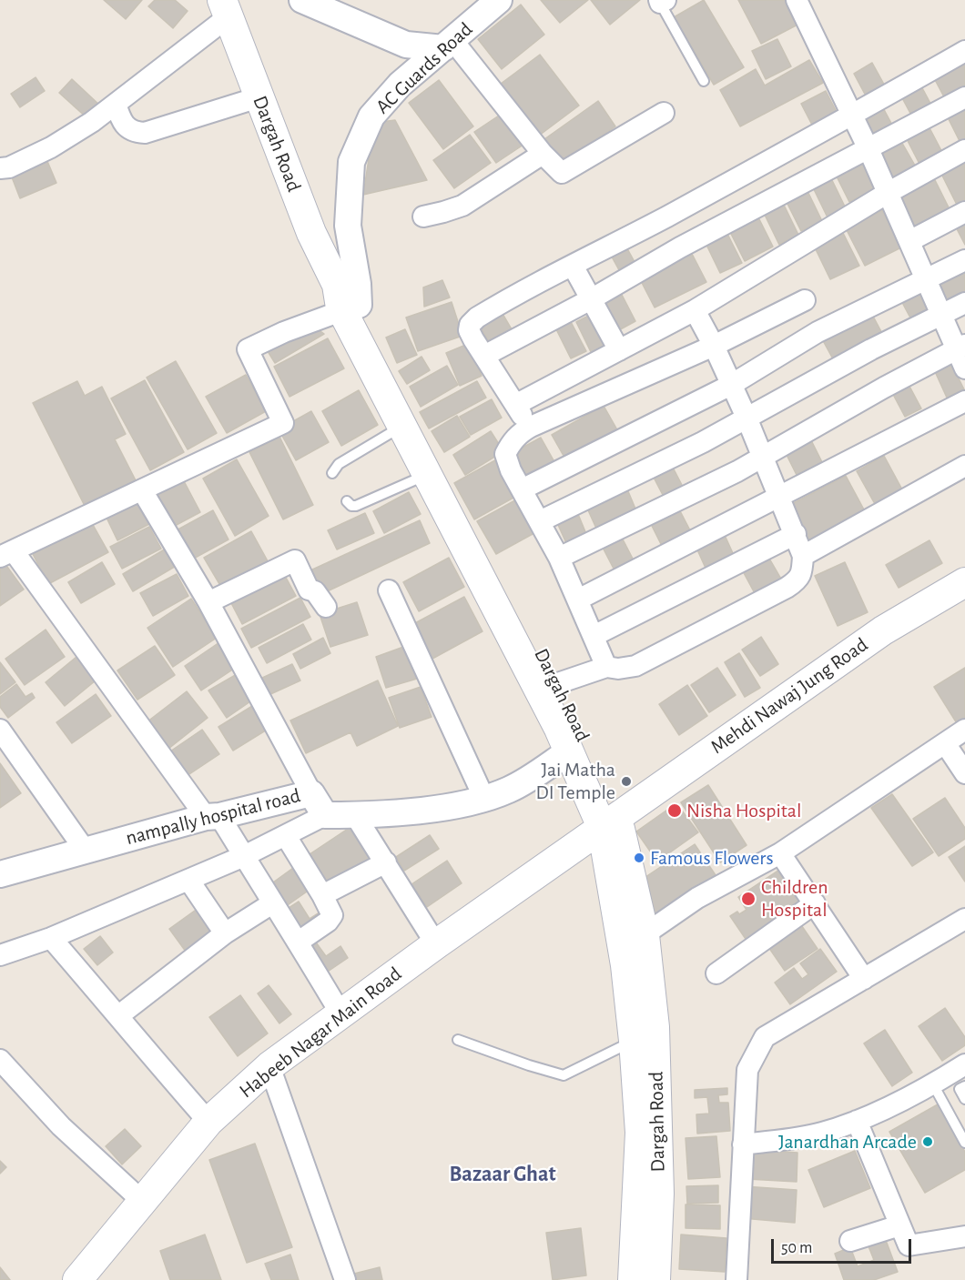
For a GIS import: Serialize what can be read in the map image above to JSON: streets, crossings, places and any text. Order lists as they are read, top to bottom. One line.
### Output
{"streets":{"main road":["Dargah Road","Mehdi Nawaj Jung Road","Habeeb Nagar Main Road"],"street":["AC Guards Road","nampally hospital road"]},"crossings":[["AC Guards Road","Dargah Road"],["Dargah Road","Mehdi Nawaj Jung Road"],["Dargah Road","nampally hospital road"],["Dargah Road","Habeeb Nagar Main Road"],["Mehdi Nawaj Jung Road","Habeeb Nagar Main Road"]],"districts":["Bazaar Ghat"],"places":["Jai Matha DI Temple","Nisha Hospital","Famous Flowers","Children Hospital","Janardhan Arcade"],"scale_bar":"50 m"}
